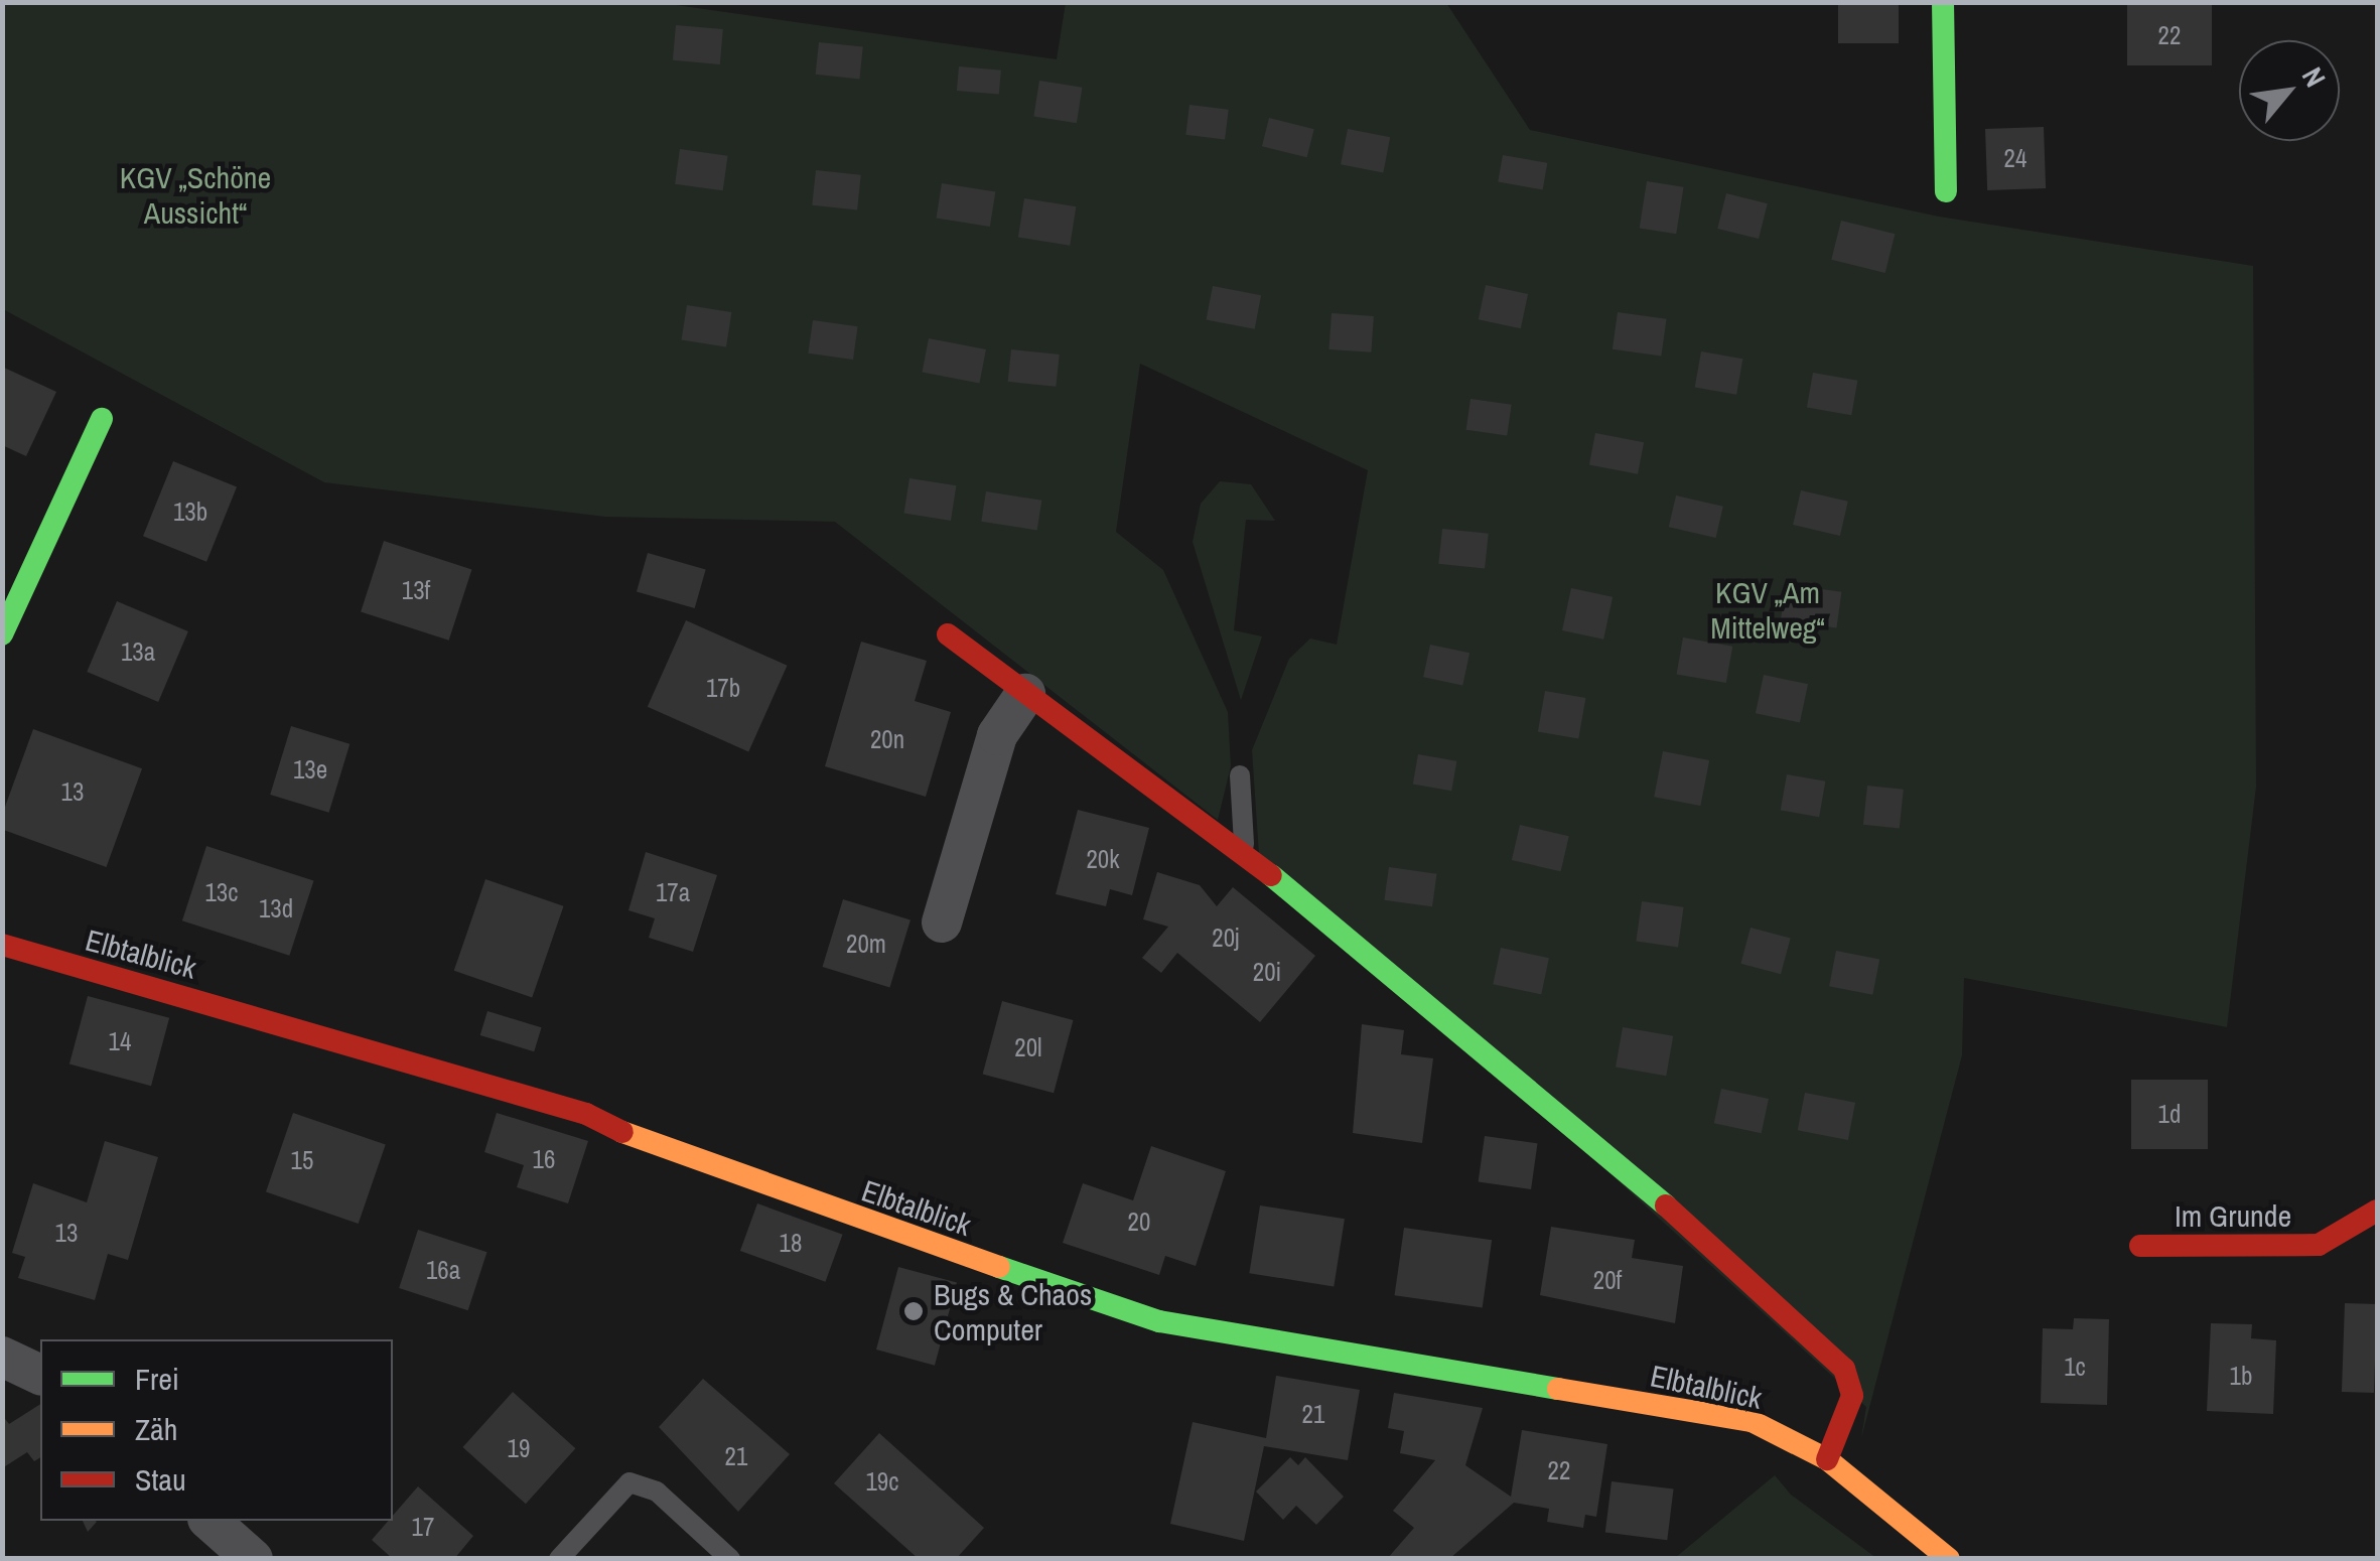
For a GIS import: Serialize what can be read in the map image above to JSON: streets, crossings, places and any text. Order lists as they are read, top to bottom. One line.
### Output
{"streets":{"street":["Elbtalblick","Im Grunde"]},"parks":["KGV „Schöne Aussicht“","KGV „Am Mittelweg“"],"places":["Bugs & Chaos Computer"],"house_numbers":["22","24","13b","13f","13a","17b","20n","13e","13","20k","13c","17a","13d","20j","20m","20i","14","20l","1d","16","15","20","13","18","16a","20f","1c","1b","21","19","21","22","19c","17"],"legend":["Frei","Zäh","Stau"],"north":"top right"}
